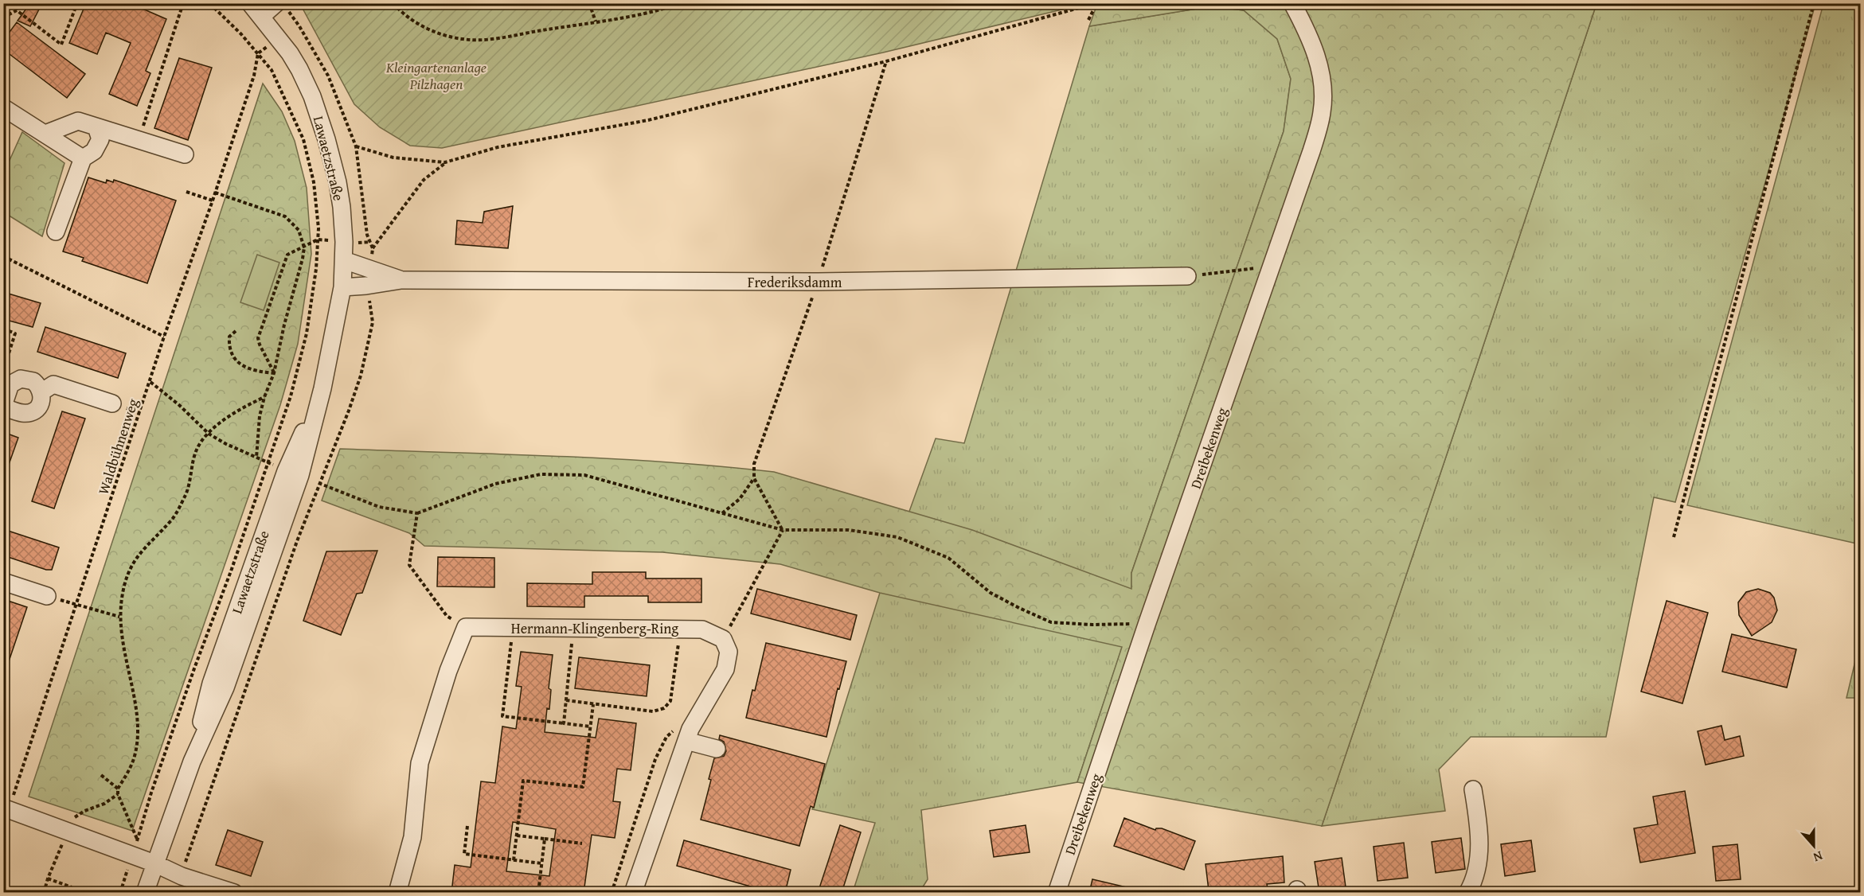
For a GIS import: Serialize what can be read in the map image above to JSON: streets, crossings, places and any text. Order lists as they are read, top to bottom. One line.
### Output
{"streets":{"street":["Lawaetzstraße","Frederiksdamm","Dreibekenweg","Hermann-Klingenberg-Ring"],"path":["Waldbühnenweg"]},"crossings":[["Lawaetzstraße","Frederiksdamm"]],"parks":["Kleingartenanlage Pilzhagen"],"north":"bottom"}
